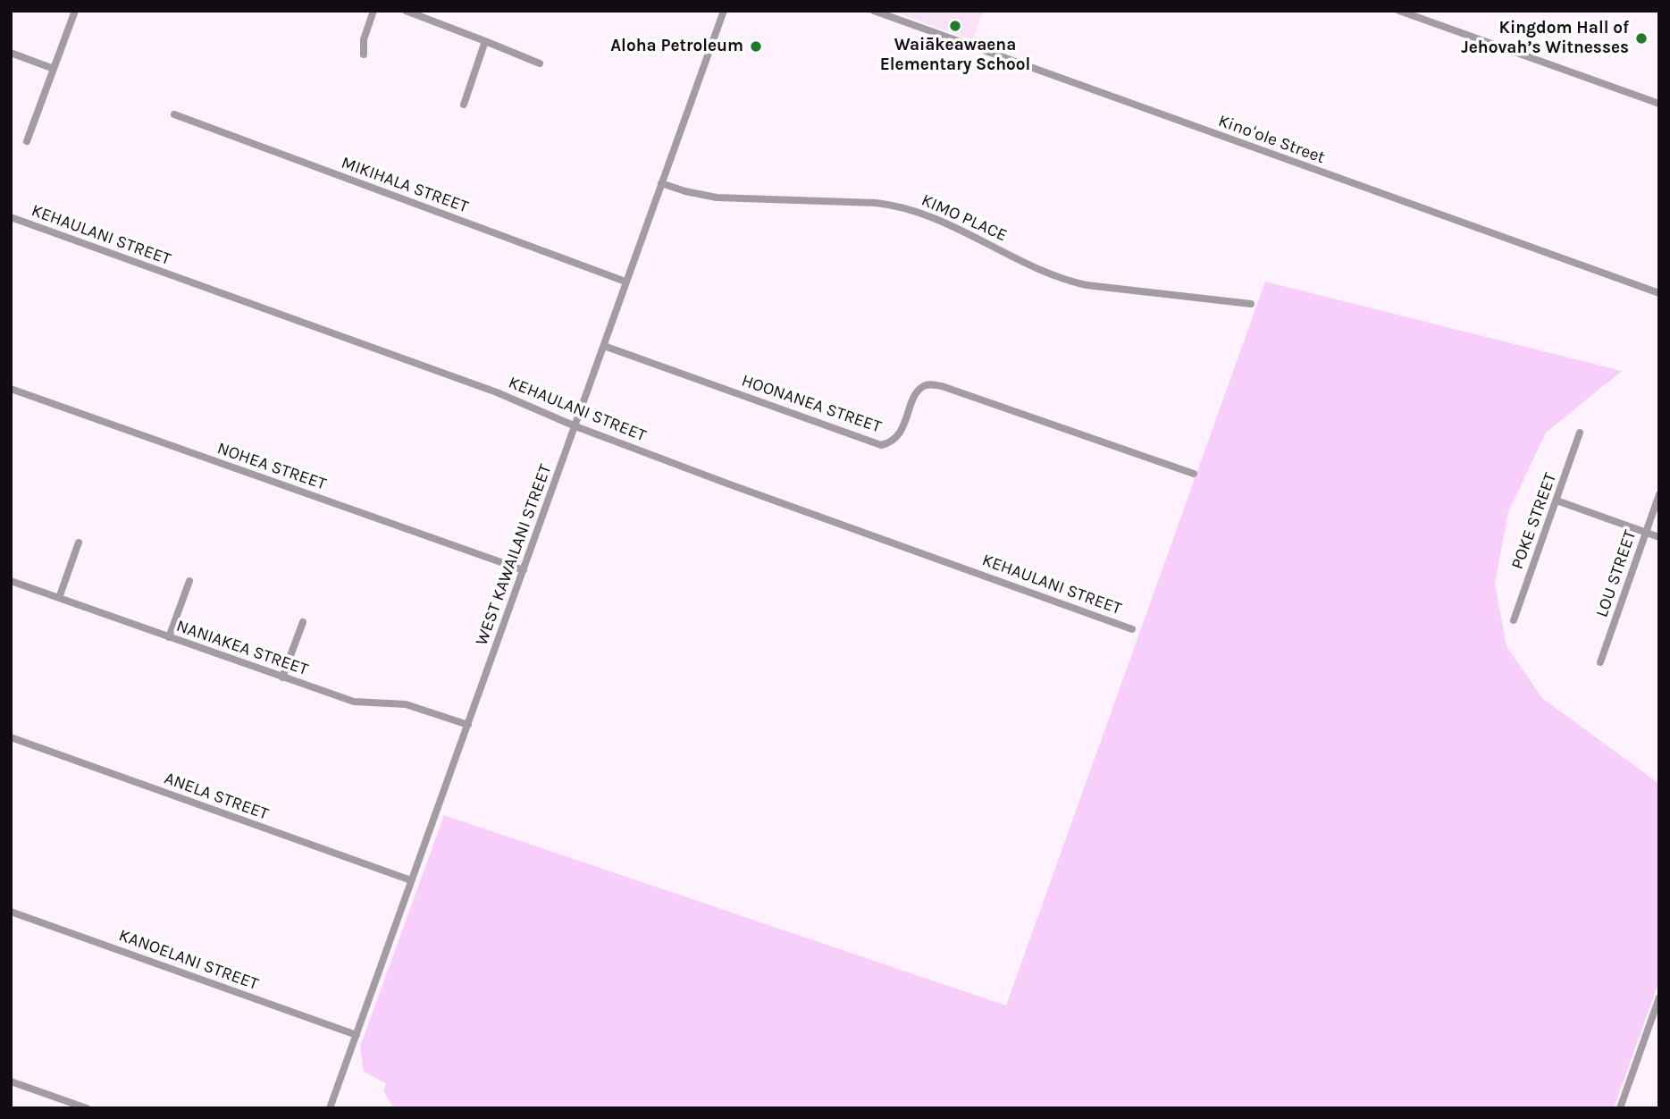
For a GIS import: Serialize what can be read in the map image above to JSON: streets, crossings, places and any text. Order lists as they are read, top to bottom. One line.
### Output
{"streets":{"street":["Kinoʻole Street","MIKIHALA STREET","KIMO PLACE","KEHAULANI STREET","HOONANEA STREET","NOHEA STREET","POKE STREET","WEST KAWAILANI STREET","LOU STREET","NANIAKEA STREET","ANELA STREET","KANOELANI STREET"]},"crossings":[["MIKIHALA STREET","WEST KAWAILANI STREET"],["KIMO PLACE","WEST KAWAILANI STREET"],["KEHAULANI STREET","WEST KAWAILANI STREET"],["HOONANEA STREET","WEST KAWAILANI STREET"],["NOHEA STREET","WEST KAWAILANI STREET"],["WEST KAWAILANI STREET","NANIAKEA STREET"],["WEST KAWAILANI STREET","ANELA STREET"],["WEST KAWAILANI STREET","KANOELANI STREET"]],"places":["Waiākeawaena Elementary School","Kingdom Hall of Jehovah’s Witnesses","Aloha Petroleum"]}
